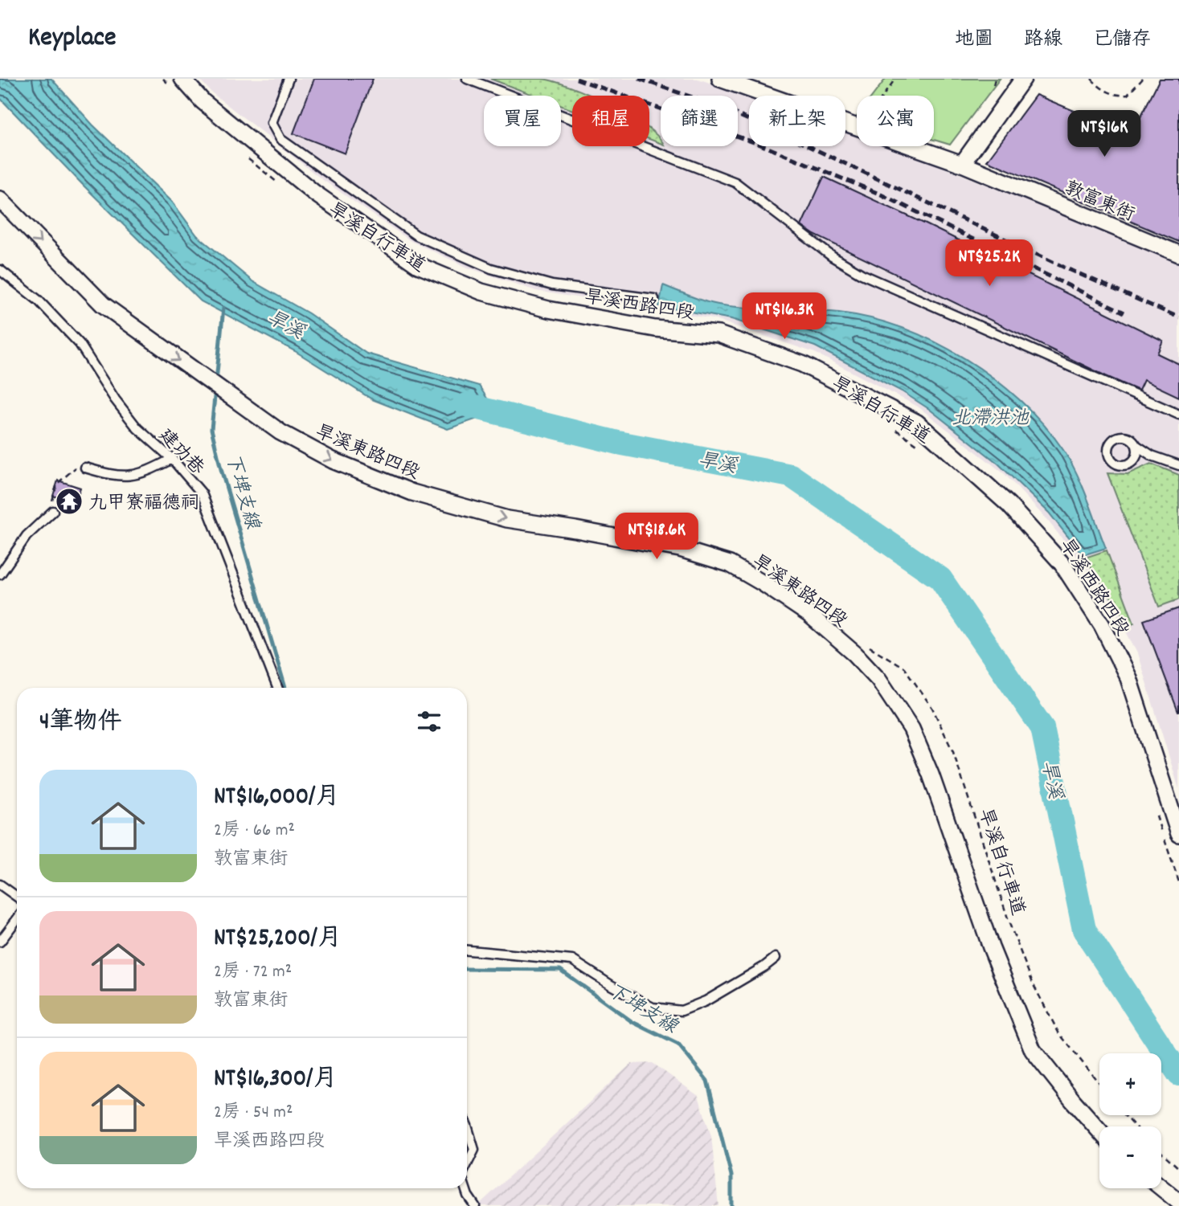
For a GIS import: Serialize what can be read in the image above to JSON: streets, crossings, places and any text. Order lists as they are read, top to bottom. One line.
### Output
{"streets":{"street":["敦富東街","旱溪西路四段","旱溪東路四段"],"lane":["建功巷"],"path":["旱溪自行車道"]},"one_way":["旱溪東路四段"],"water":["旱溪","北滯洪池","下埤支線"],"places":{"temple":["九甲寮福德祠"]},"page":{"header":"Keyplace","nav":["地圖","路線","已儲存"],"chip":["買屋","租屋","篩選","新上架","公寓"],"price":["NT$16K","NT$25.2K","NT$16.3K","NT$18.6K"],"heading":"4筆物件","list":[{"name":"NT$16,000/月","note":"2房 · 66 m² · 敦富東街"},{"name":"NT$25,200/月","note":"2房 · 72 m² · 敦富東街"},{"name":"NT$16,300/月","note":"2房 · 54 m² · 旱溪西路四段"}],"map_buttons":["+","−"]}}
